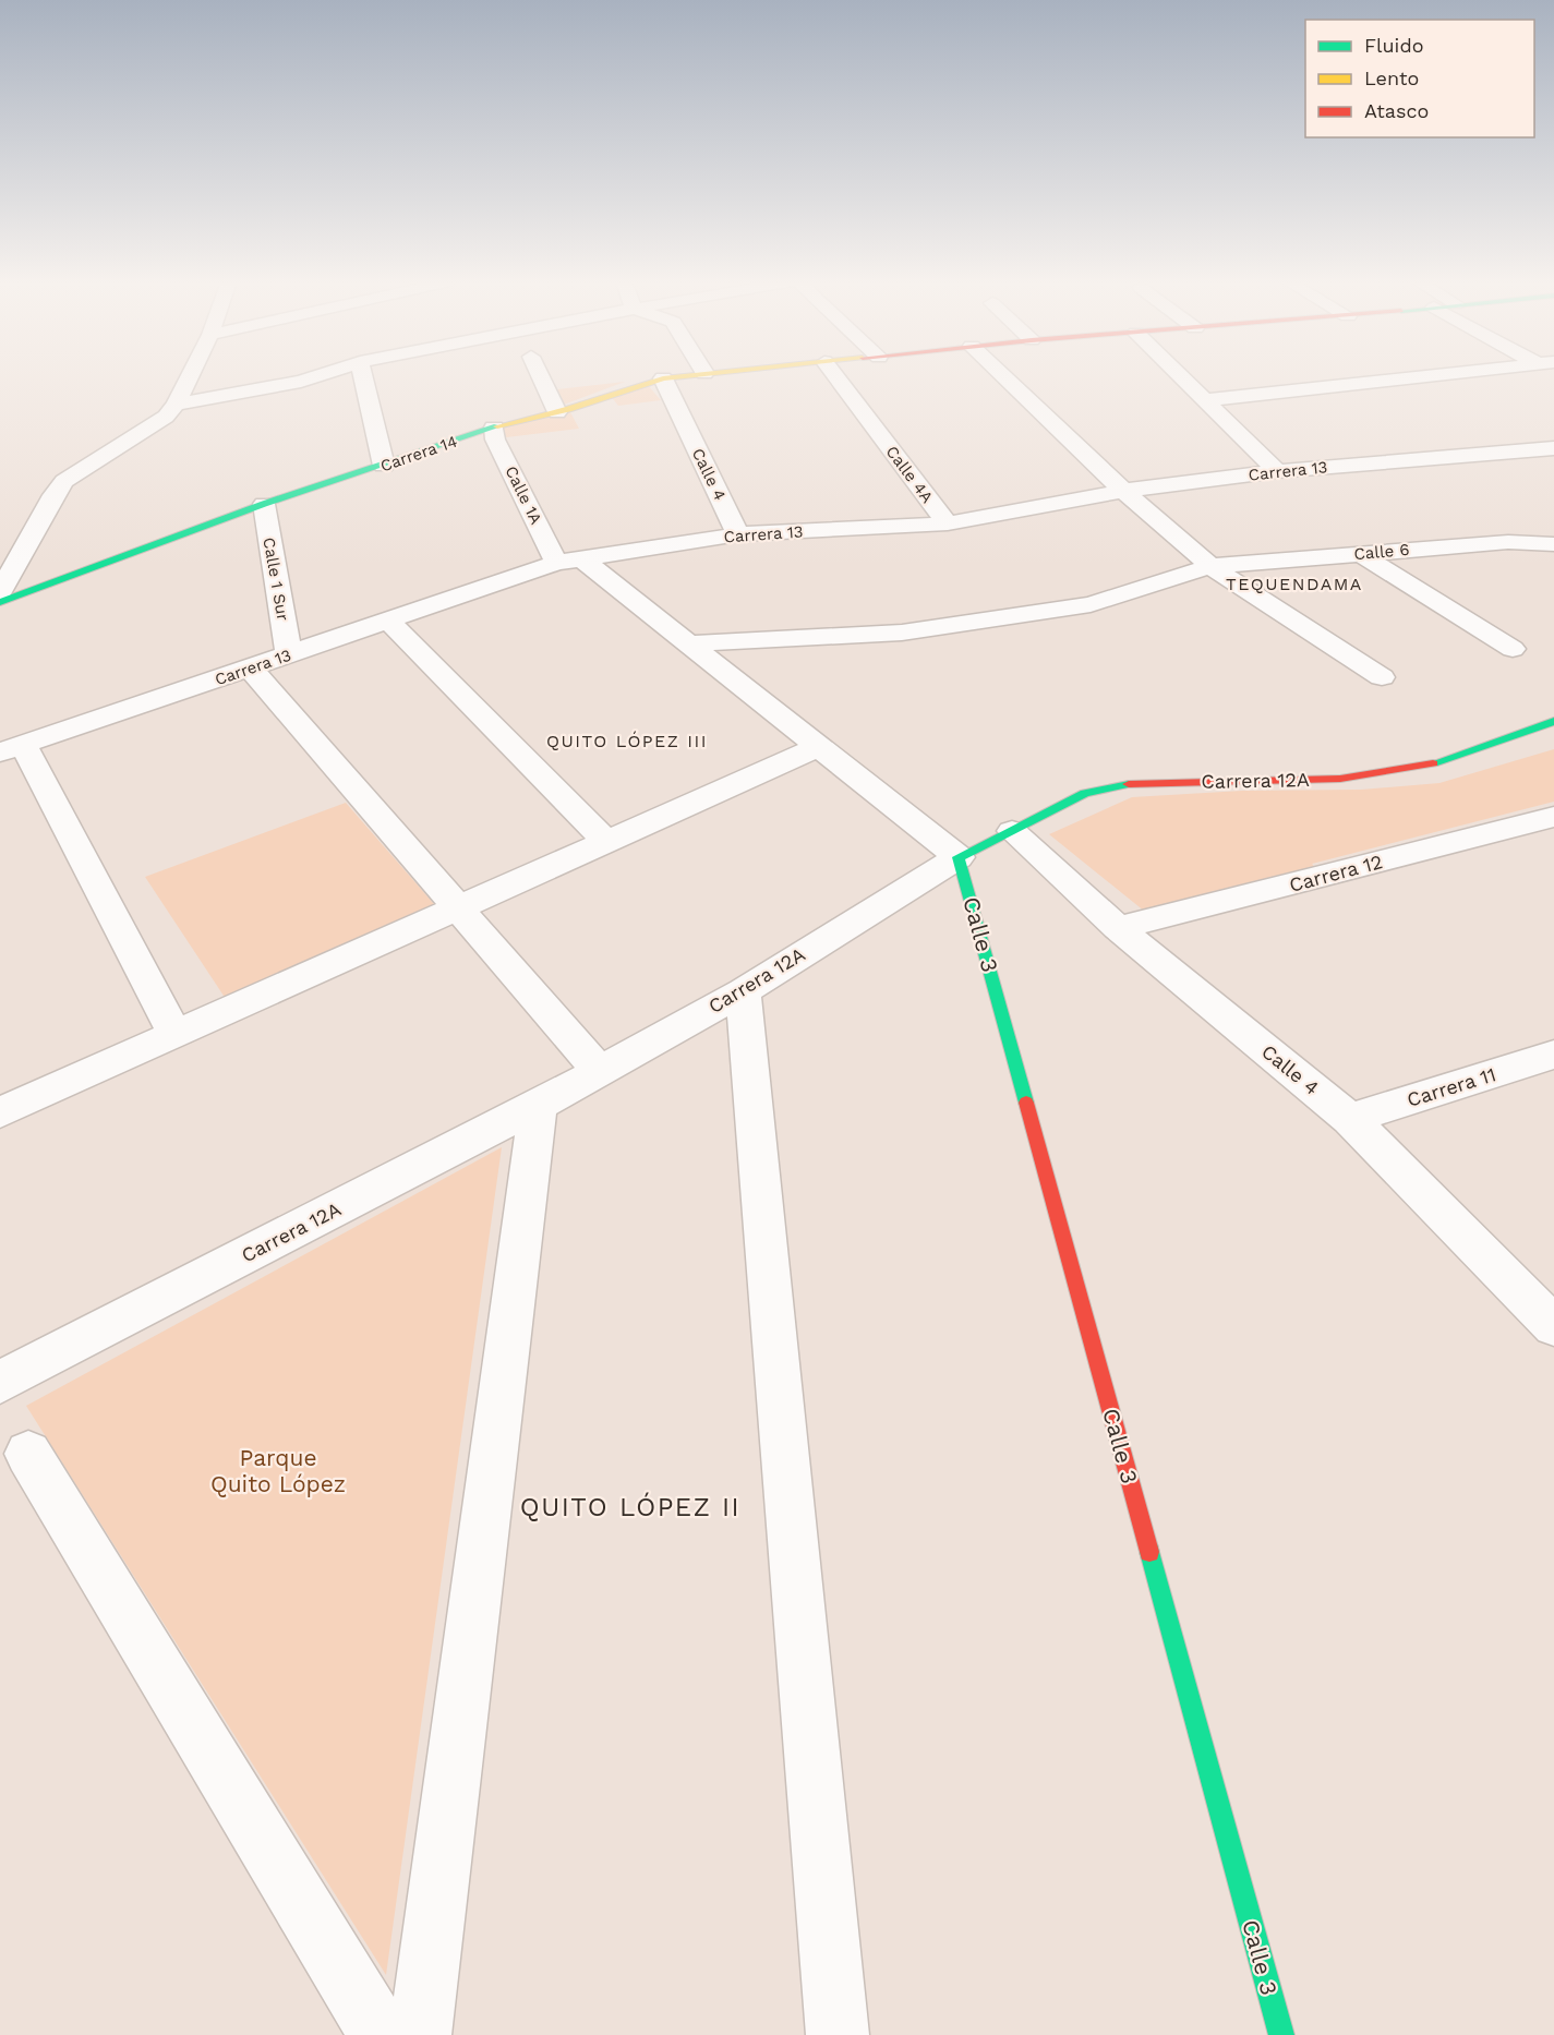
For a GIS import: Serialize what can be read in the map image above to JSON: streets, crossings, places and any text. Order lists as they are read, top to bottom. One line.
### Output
{"streets":{"street":["Carrera 14","Carrera 13","Calle 4","Calle 4A","Calle 1A","Calle 6","Calle 1 Sur","Carrera 12A","Carrera 12","Calle 3","Carrera 11"]},"crossings":[["Carrera 14","Calle 4"],["Carrera 14","Calle 1A"],["Carrera 14","Calle 1 Sur"],["Carrera 13","Calle 4"],["Carrera 13","Calle 4A"],["Carrera 13","Calle 1A"],["Carrera 13","Calle 1 Sur"],["Calle 4","Carrera 12A"],["Calle 4","Carrera 12"],["Calle 4","Carrera 11"],["Carrera 12A","Calle 3"]],"districts":["TEQUENDAMA","QUITO LÓPEZ III","QUITO LÓPEZ II"],"parks":["Parque Quito López"],"legend":["Fluido","Lento","Atasco"]}
